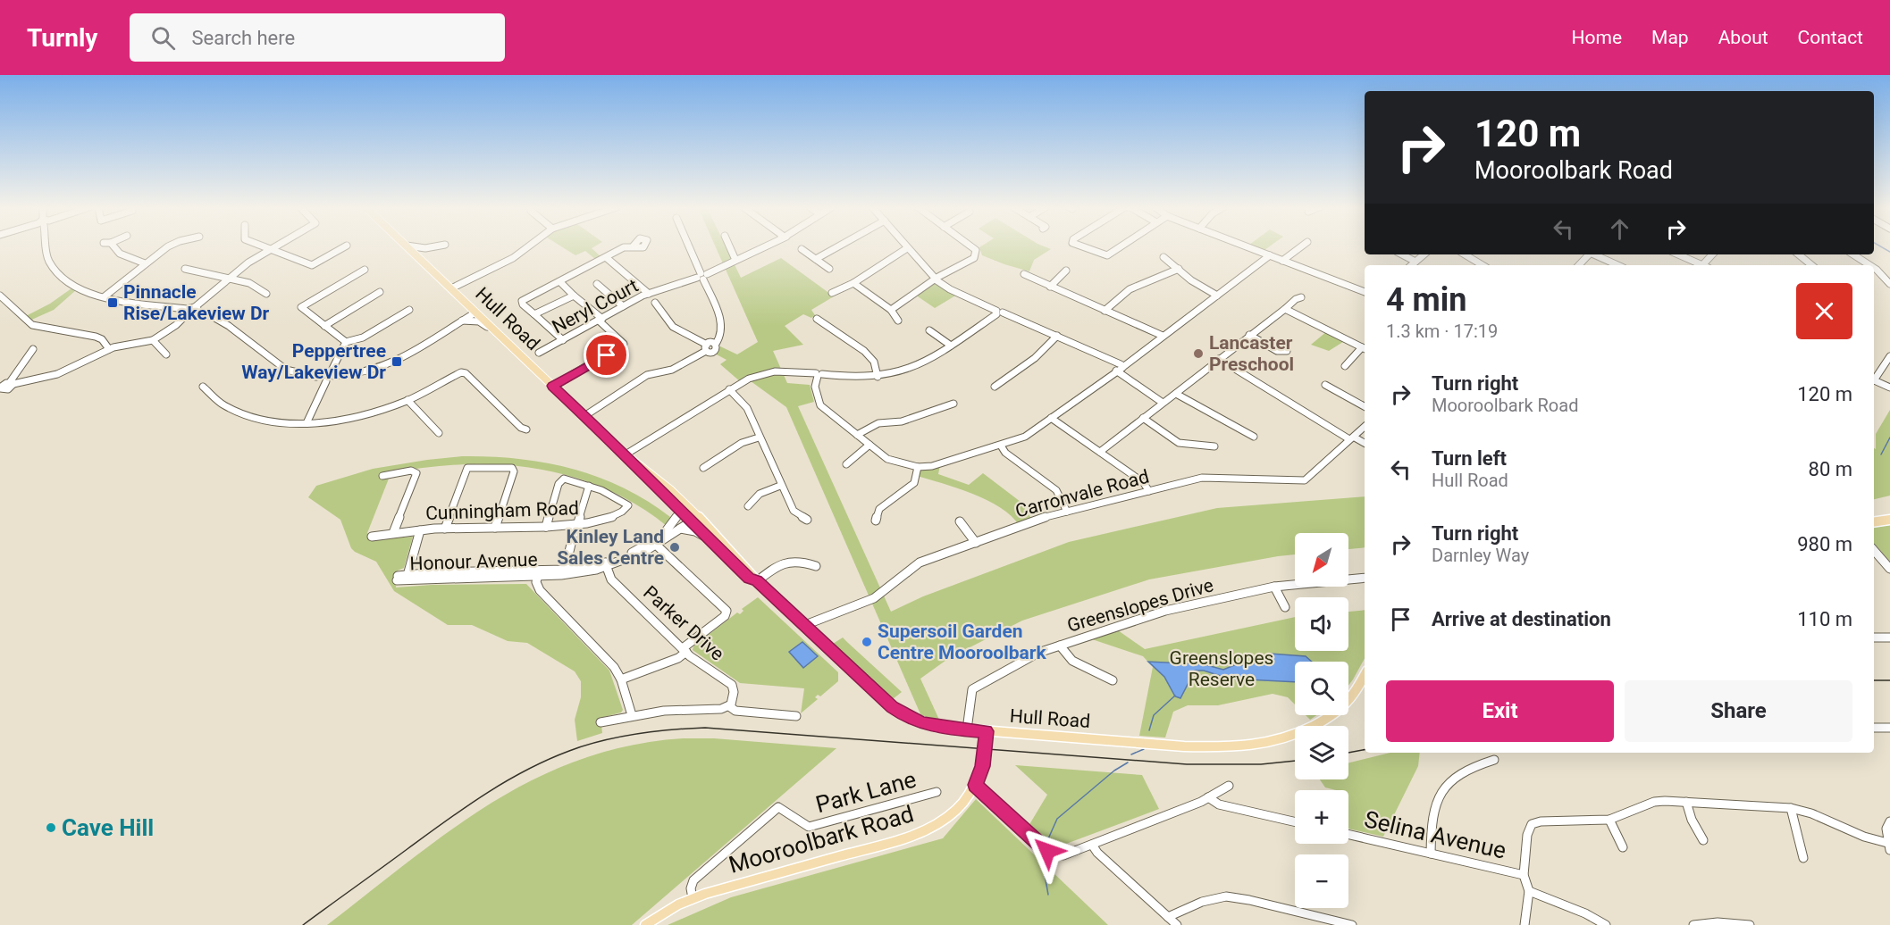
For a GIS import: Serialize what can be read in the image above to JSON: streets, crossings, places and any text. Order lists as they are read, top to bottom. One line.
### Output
{"streets":{"main road":["Hull Road","Mooroolbark Road"],"street":["Neryl Court","Carronvale Road","Cunningham Road","Honour Avenue","Greenslopes Drive","Parker Drive","Park Lane","Selina Avenue"]},"crossings":[["Hull Road","Carronvale Road"],["Hull Road","Honour Avenue"],["Hull Road","Greenslopes Drive"],["Hull Road","Mooroolbark Road"],["Honour Avenue","Parker Drive"],["Park Lane","Mooroolbark Road"]],"parks":["Greenslopes Reserve"],"places":{"transit":["Pinnacle Rise/Lakeview Dr","Peppertree Way/Lakeview Dr"],"other":["Lancaster Preschool","Kinley Land Sales Centre","Supersoil Garden Centre Mooroolbark","Cave Hill"]},"north":"bottom left","page":{"header":"Turnly","search":"Search here","nav":["Home","Map","About","Contact"],"turn":["120 m","Mooroolbark Road"],"heading":["4 min","1.3 km · 17:19"],"list":[{"name":"Turn right","note":"Mooroolbark Road","value":"120 m"},{"name":"Turn left","note":"Hull Road","value":"80 m"},{"name":"Turn right","note":"Darnley Way","value":"980 m"},{"name":"Arrive at destination","value":"110 m"}],"map_buttons":["+","−"],"buttons":["Exit","Share"]}}
